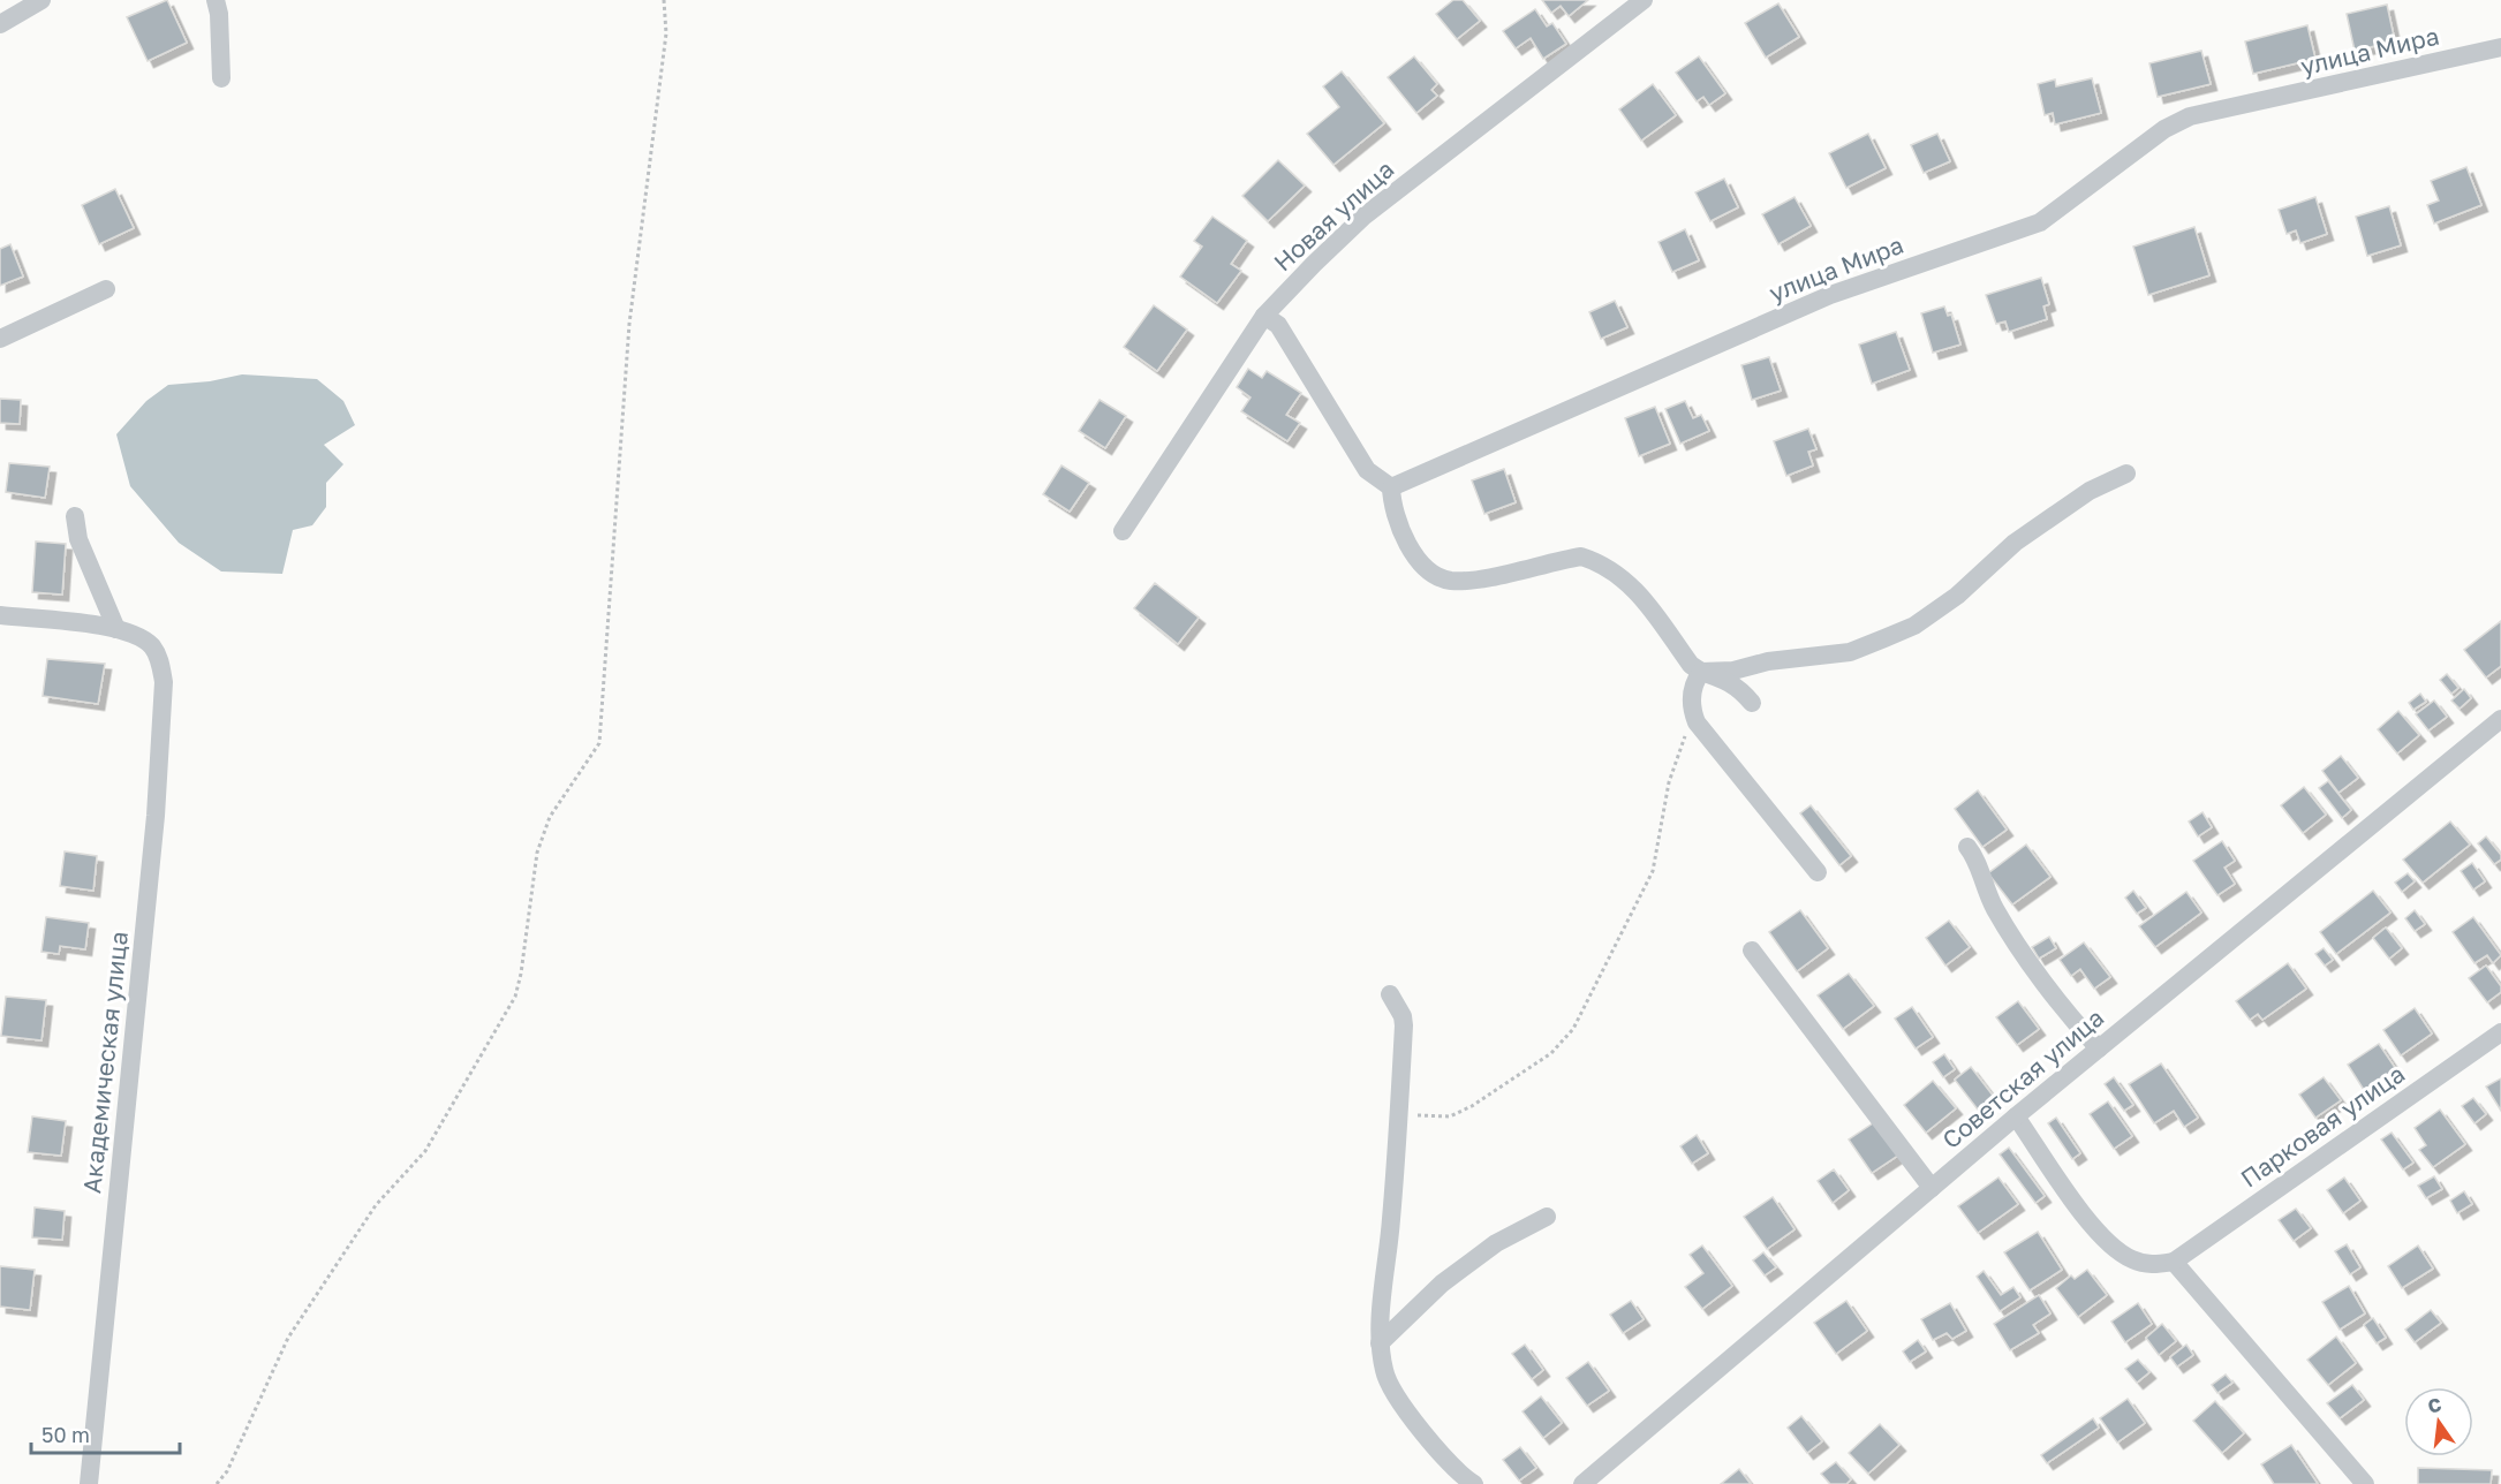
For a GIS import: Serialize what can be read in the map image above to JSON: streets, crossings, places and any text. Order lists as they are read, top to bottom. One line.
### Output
{"streets":{"street":["улица Мира","Новая улица","Академическая улица","Советская улица","Парковая улица"]},"scale_bar":"50 m","north":"top"}
